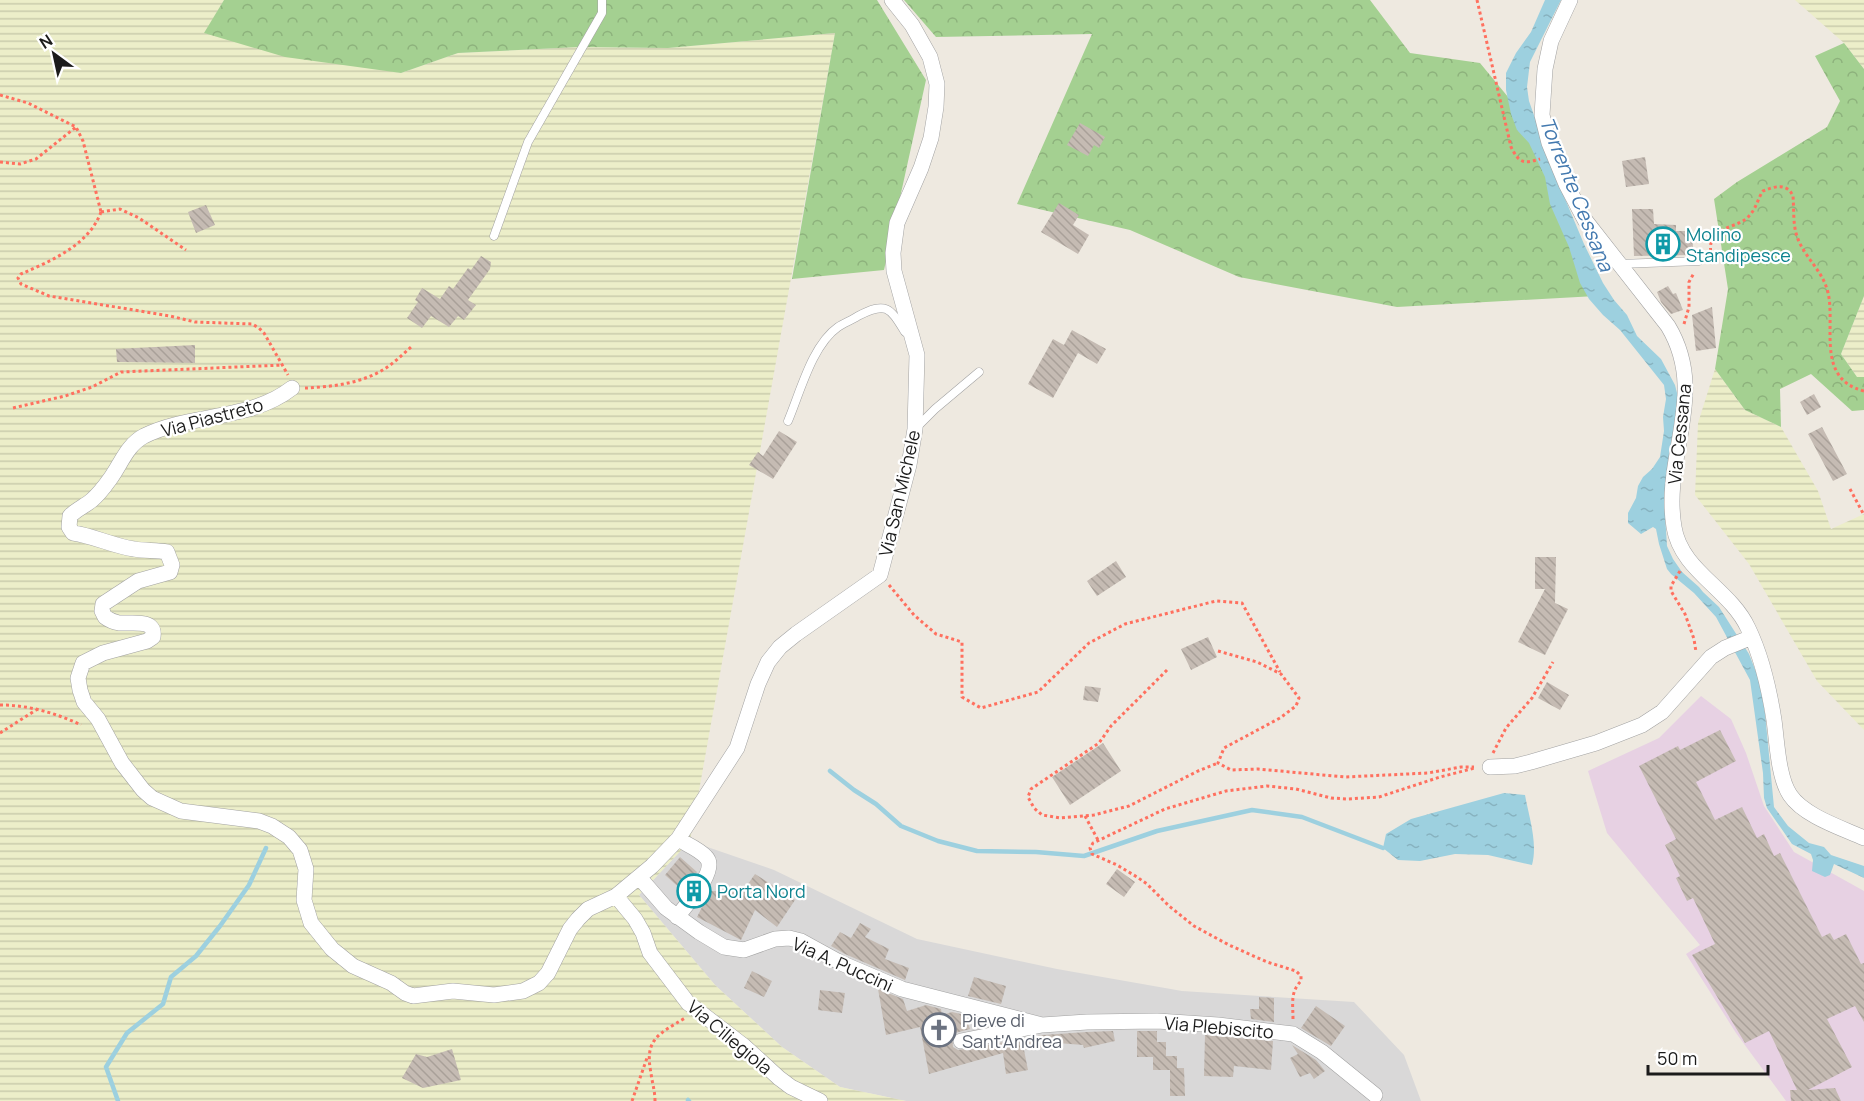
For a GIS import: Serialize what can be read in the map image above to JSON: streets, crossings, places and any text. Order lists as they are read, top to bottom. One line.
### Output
{"streets":{"street":["Via Piastreto","Via Cessana","Via San Michele","Via A. Puccini","Via Plebiscito","Via Ciliegiola"]},"crossings":[["Via Piastreto","Via San Michele"],["Via Piastreto","Via A. Puccini"],["Via Piastreto","Via Ciliegiola"],["Via San Michele","Via A. Puccini"],["Via A. Puccini","Via Plebiscito"]],"water":["Torrente Cessana"],"places":{"building":["Molino Standipesce","Porta Nord"],"church":["Pieve di Sant'Andrea"]},"scale_bar":"50 m","north":"top left"}
